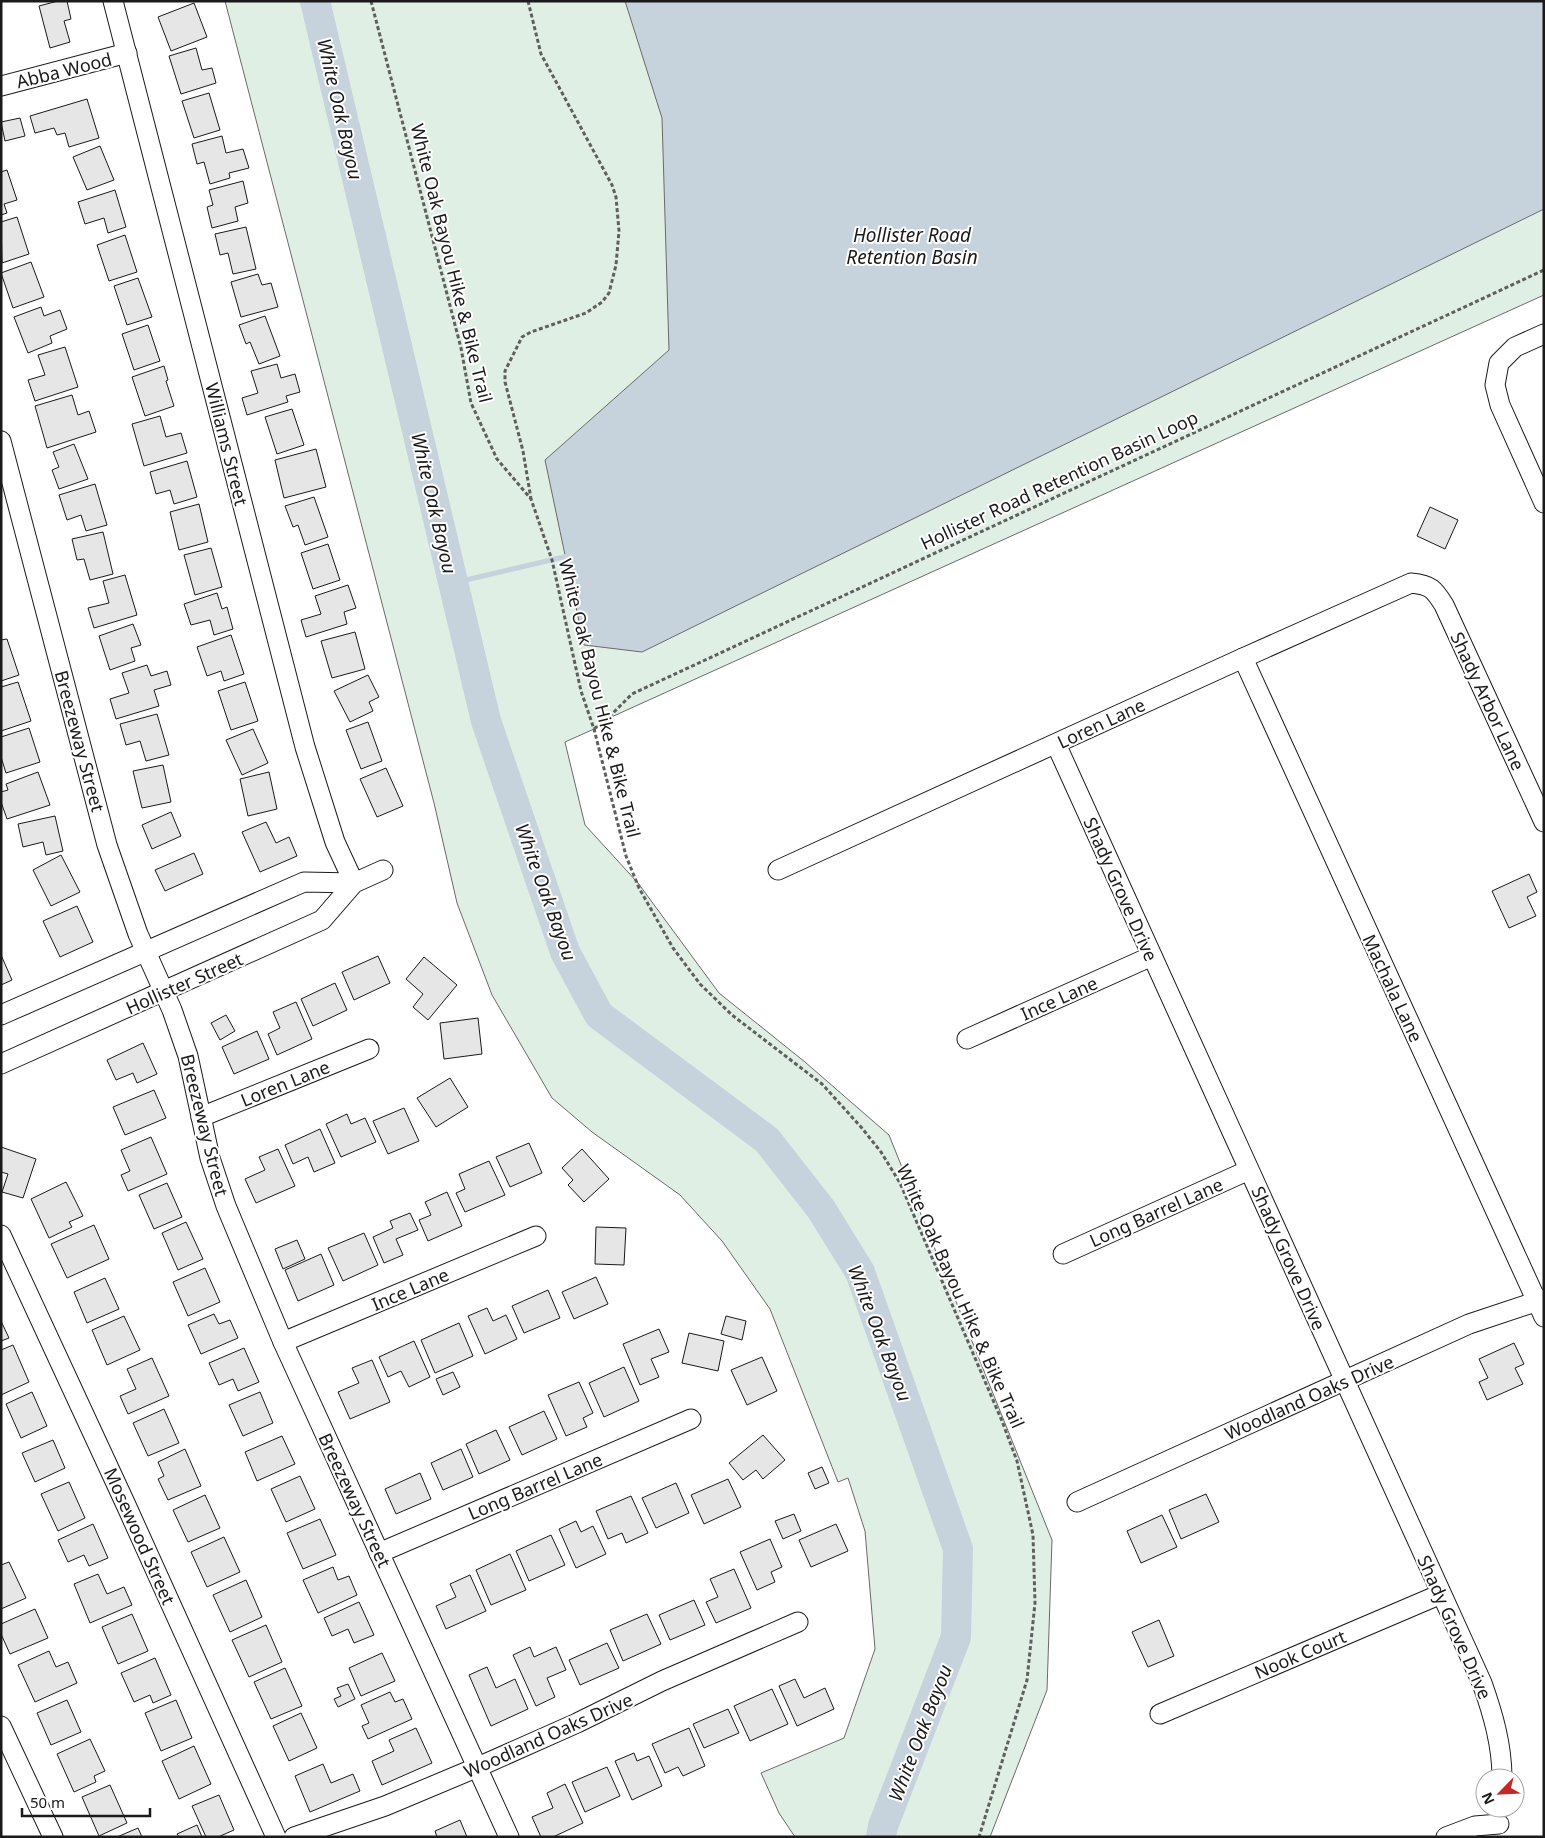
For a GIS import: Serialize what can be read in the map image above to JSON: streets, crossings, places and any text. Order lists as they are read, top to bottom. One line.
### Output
{"streets":{"street":["Abba Wood","Williams Street","Shady Arbor Lane","Loren Lane","Breezeway Street","Shady Grove Drive","Hollister Street","Machala Lane","Ince Lane","Long Barrel Lane","Woodland Oaks Drive","Mosewood Street","Nook Court"],"path":["White Oak Bayou Hike & Bike Trail","Hollister Road Retention Basin Loop"]},"crossings":[["Abba Wood","Williams Street"],["White Oak Bayou Hike & Bike Trail","Hollister Road Retention Basin Loop"],["Williams Street","Hollister Street"],["Shady Arbor Lane","Loren Lane"],["Loren Lane","Breezeway Street"],["Loren Lane","Shady Grove Drive"],["Loren Lane","Machala Lane"],["Breezeway Street","Hollister Street"],["Breezeway Street","Ince Lane"],["Breezeway Street","Long Barrel Lane"],["Breezeway Street","Woodland Oaks Drive"],["Shady Grove Drive","Ince Lane"],["Shady Grove Drive","Long Barrel Lane"],["Shady Grove Drive","Woodland Oaks Drive"],["Shady Grove Drive","Nook Court"],["Machala Lane","Woodland Oaks Drive"]],"water":["White Oak Bayou","Hollister Road Retention Basin"],"scale_bar":"50 m","north":"bottom left"}
